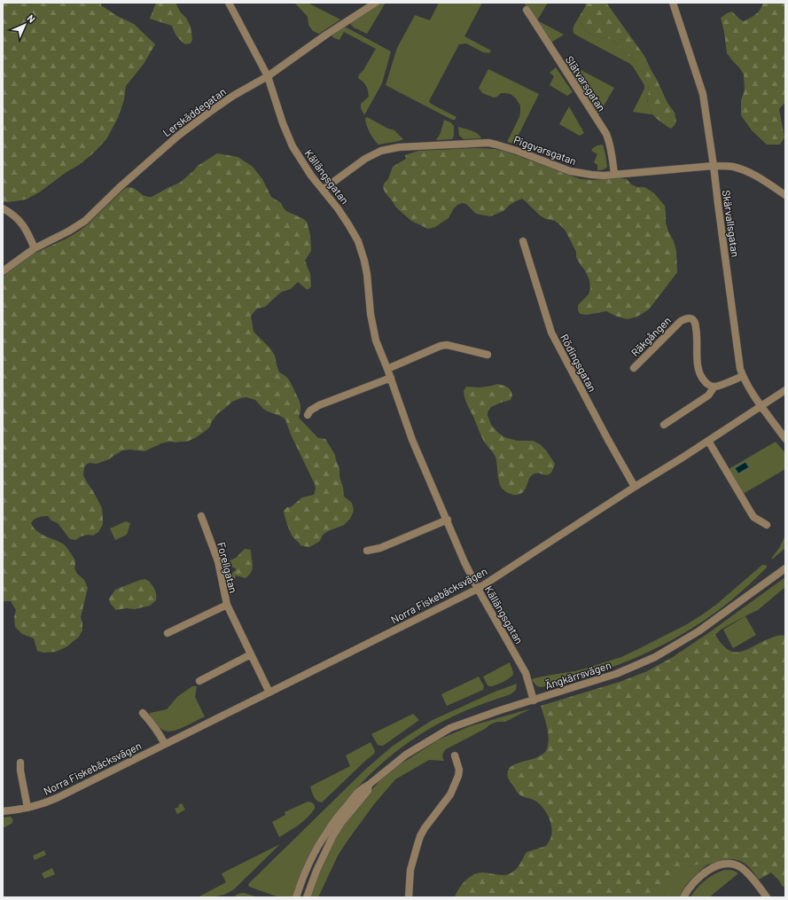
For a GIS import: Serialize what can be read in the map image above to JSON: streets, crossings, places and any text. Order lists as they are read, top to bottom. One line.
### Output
{"streets":{"street":["Slätvarsgatan","Lerskäddegatan","Piggvarsgatan","Källängsgatan","Skärvallsgatan","Räkgången","Rödingsgatan","Forellgatan","Norra Fiskebäcksvägen","Ängkärrsvägen"]},"crossings":[["Slätvarsgatan","Piggvarsgatan"],["Lerskäddegatan","Källängsgatan"],["Piggvarsgatan","Källängsgatan"],["Piggvarsgatan","Skärvallsgatan"],["Källängsgatan","Norra Fiskebäcksvägen"],["Källängsgatan","Ängkärrsvägen"],["Skärvallsgatan","Norra Fiskebäcksvägen"],["Rödingsgatan","Norra Fiskebäcksvägen"],["Forellgatan","Norra Fiskebäcksvägen"]],"north":"top right"}
